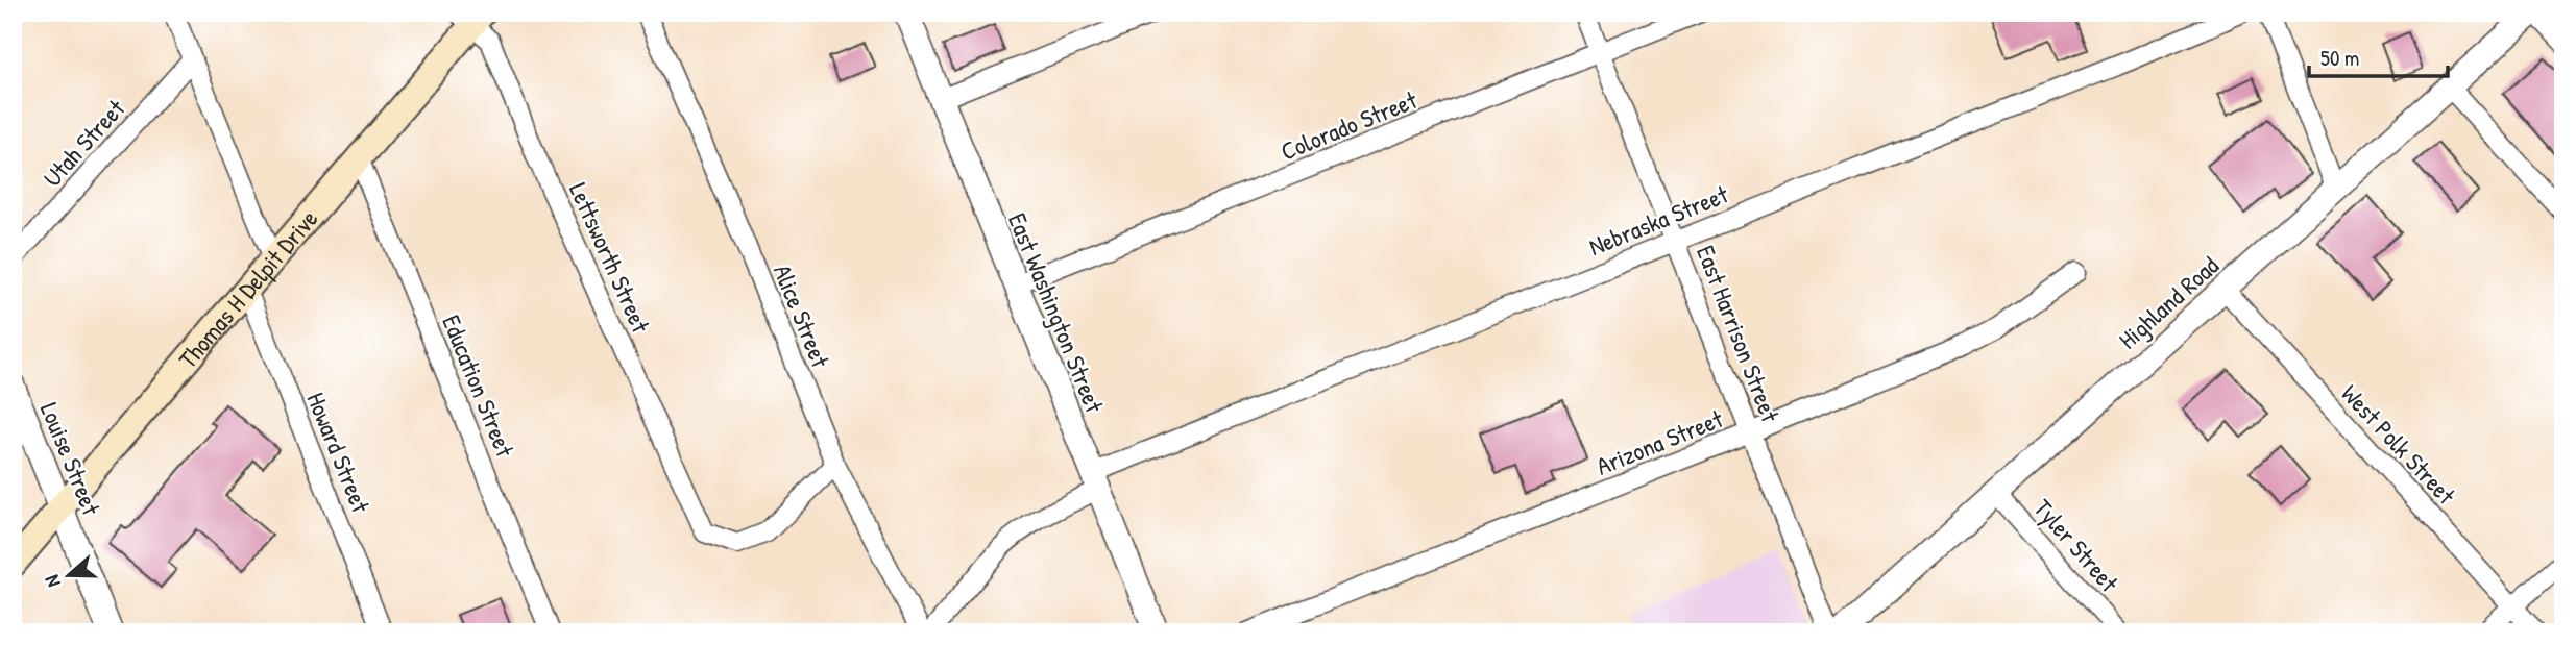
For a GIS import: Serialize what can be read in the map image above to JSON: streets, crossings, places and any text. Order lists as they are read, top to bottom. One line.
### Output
{"streets":{"main road":["Thomas H Delpit Drive"],"street":["Colorado Street","Utah Street","Nebraska Street","Lettsworth Street","Highland Road","East Washington Street","Alice Street","East Harrison Street","Education Street","Arizona Street","West Polk Street","Howard Street","Louise Street","Tyler Street"]},"crossings":[["Colorado Street","East Washington Street"],["Colorado Street","East Harrison Street"],["Nebraska Street","East Washington Street"],["Nebraska Street","East Harrison Street"],["Lettsworth Street","Thomas H Delpit Drive"],["Lettsworth Street","Alice Street"],["Thomas H Delpit Drive","Education Street"],["Thomas H Delpit Drive","Howard Street"],["Thomas H Delpit Drive","Louise Street"],["Highland Road","West Polk Street"],["Highland Road","Tyler Street"],["East Harrison Street","Arizona Street"]],"scale_bar":"50 m","north":"left"}
